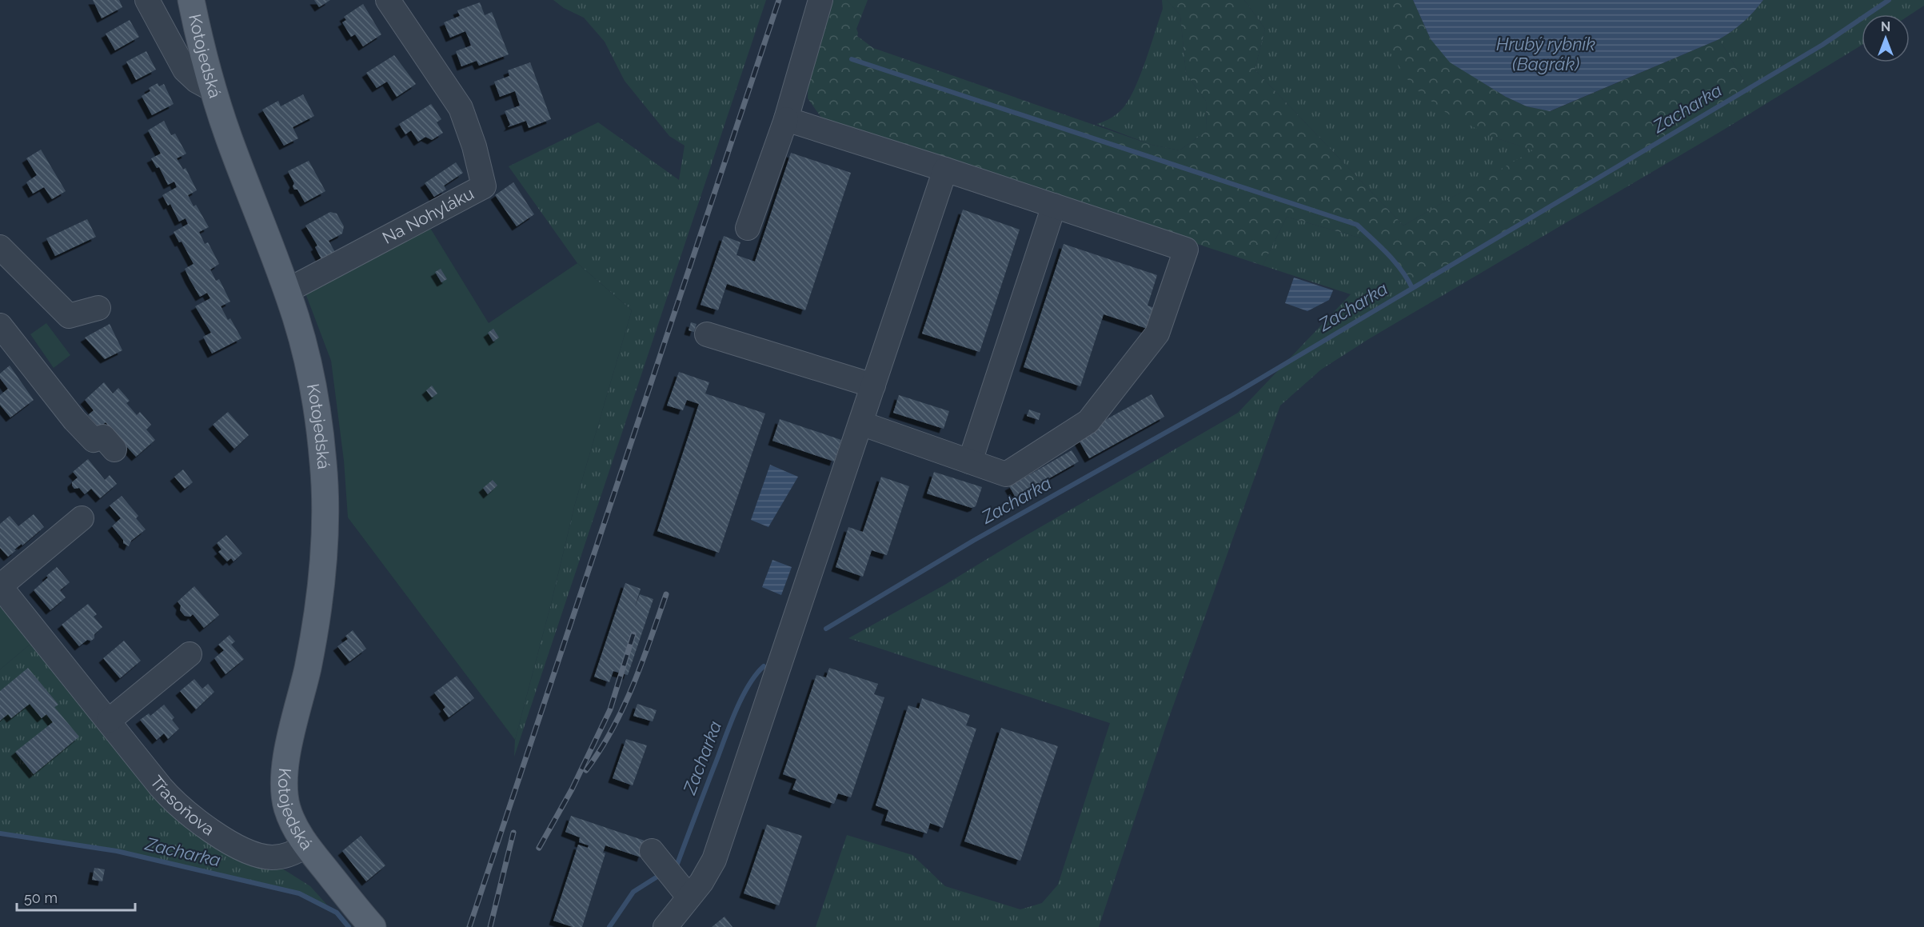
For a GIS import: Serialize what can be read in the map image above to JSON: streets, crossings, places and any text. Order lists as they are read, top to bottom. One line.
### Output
{"streets":{"main road":["Kotojedská"],"street":["Na Nohyláku","Třasoňova"]},"crossings":[["Kotojedská","Na Nohyláku"],["Kotojedská","Třasoňova"]],"water":["Hrubý rybník (Bagrák)","Zacharka"],"scale_bar":"50 m","north":"top"}
